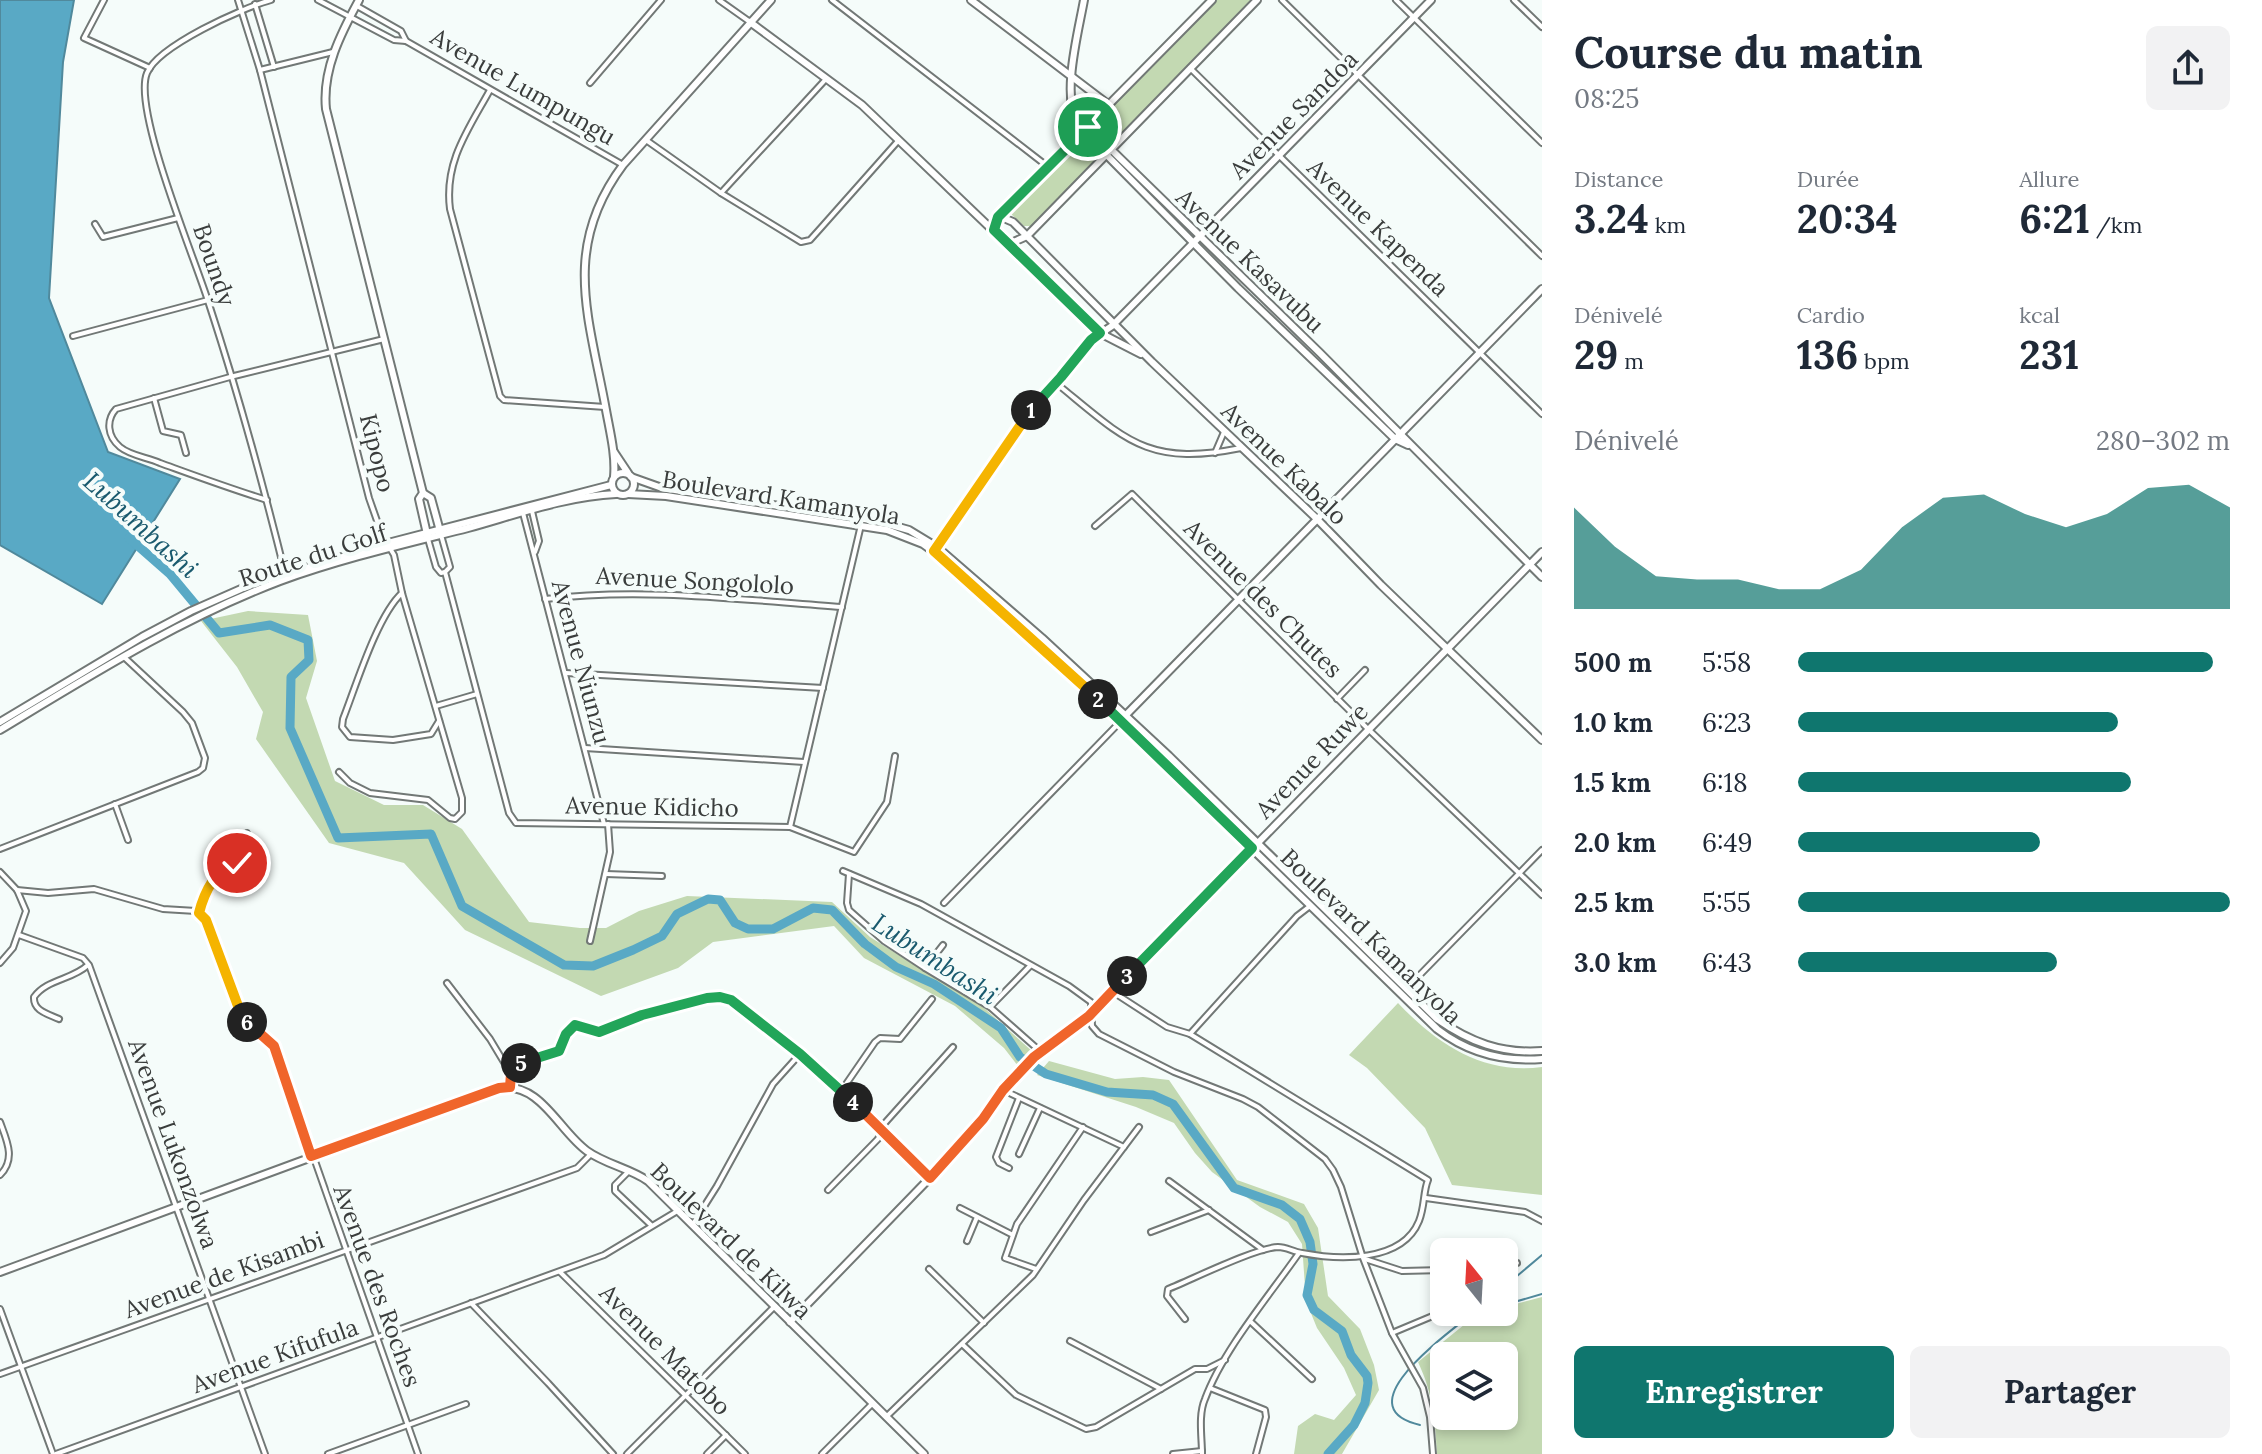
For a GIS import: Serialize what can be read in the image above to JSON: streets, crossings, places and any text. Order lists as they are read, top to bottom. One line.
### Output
{"streets":{"street":["Avenue Lumpungu","Avenue Sandoa","Avenue Kapenda","Avenue Kasavubu","Boundy","Kipopo","Avenue Kabalo","Boulevard Kamanyola","Route du Golf","Avenue Songololo","Avenue des Chutes","Avenue Niunzu","Avenue Ruwe","Avenue Kidicho","Avenue Lukonzolwa","Boulevard de Kilwa","Avenue de Kisambi","Avenue des Roches","Avenue Matobo","Avenue Kifufula"]},"crossings":[["Avenue Sandoa","Avenue Kapenda"],["Avenue Sandoa","Avenue Kasavubu"],["Avenue Sandoa","Avenue Kabalo"],["Avenue Sandoa","Boulevard Kamanyola"],["Avenue Kasavubu","Avenue Ruwe"],["Boundy","Route du Golf"],["Kipopo","Route du Golf"],["Avenue Kabalo","Avenue Ruwe"],["Boulevard Kamanyola","Route du Golf"],["Boulevard Kamanyola","Avenue Ruwe"],["Route du Golf","Avenue Niunzu"],["Avenue Songololo","Avenue Niunzu"],["Avenue des Chutes","Avenue Ruwe"],["Avenue Niunzu","Avenue Kidicho"],["Avenue Lukonzolwa","Avenue de Kisambi"],["Avenue Lukonzolwa","Avenue Kifufula"],["Boulevard de Kilwa","Avenue de Kisambi"],["Boulevard de Kilwa","Avenue Kifufula"],["Avenue de Kisambi","Avenue des Roches"],["Avenue des Roches","Avenue Kifufula"],["Avenue Matobo","Avenue Kifufula"]],"water":["Lubumbashi"],"north":"top","page":{"heading":["Course du matin","08:25"],"stats":[["Distance","3.24 km"],["Durée","20:34"],["Allure","6:21 /km"],["Dénivelé","29 m"],["Cardio","136 bpm"],["kcal","231"]],"pins":["1","2","3","6","5","4"],"chart":["Dénivelé","280–302 m"],"list":[{"name":"500 m","note":"5:58"},{"name":"1.0 km","note":"6:23"},{"name":"1.5 km","note":"6:18"},{"name":"2.0 km","note":"6:49"},{"name":"2.5 km","note":"5:55"},{"name":"3.0 km","note":"6:43"}],"buttons":["Enregistrer","Partager"]}}
